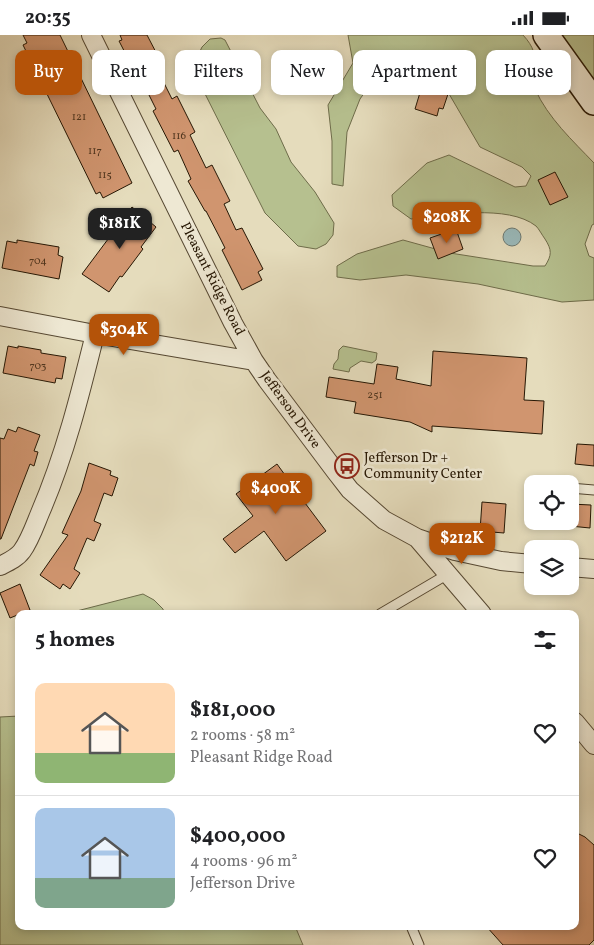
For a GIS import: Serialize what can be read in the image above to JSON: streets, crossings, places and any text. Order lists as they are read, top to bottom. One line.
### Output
{"streets":{"street":["Pleasant Ridge Road","Jefferson Drive"]},"crossings":[["Pleasant Ridge Road","Jefferson Drive"]],"places":{"bus stop":["Jefferson Dr + Community Center"]},"house_numbers":["121","116","117","115","704","703","251"],"page":{"status":"20:35","chip":["Buy","Rent","Filters","New","Apartment","House"],"price":["$208K","$181K","$304K","$400K","$212K"],"heading":"5 homes","list":[{"name":"$181,000","note":"2 rooms · 58 m² · Pleasant Ridge Road"},{"name":"$400,000","note":"4 rooms · 96 m² · Jefferson Drive"}]}}
